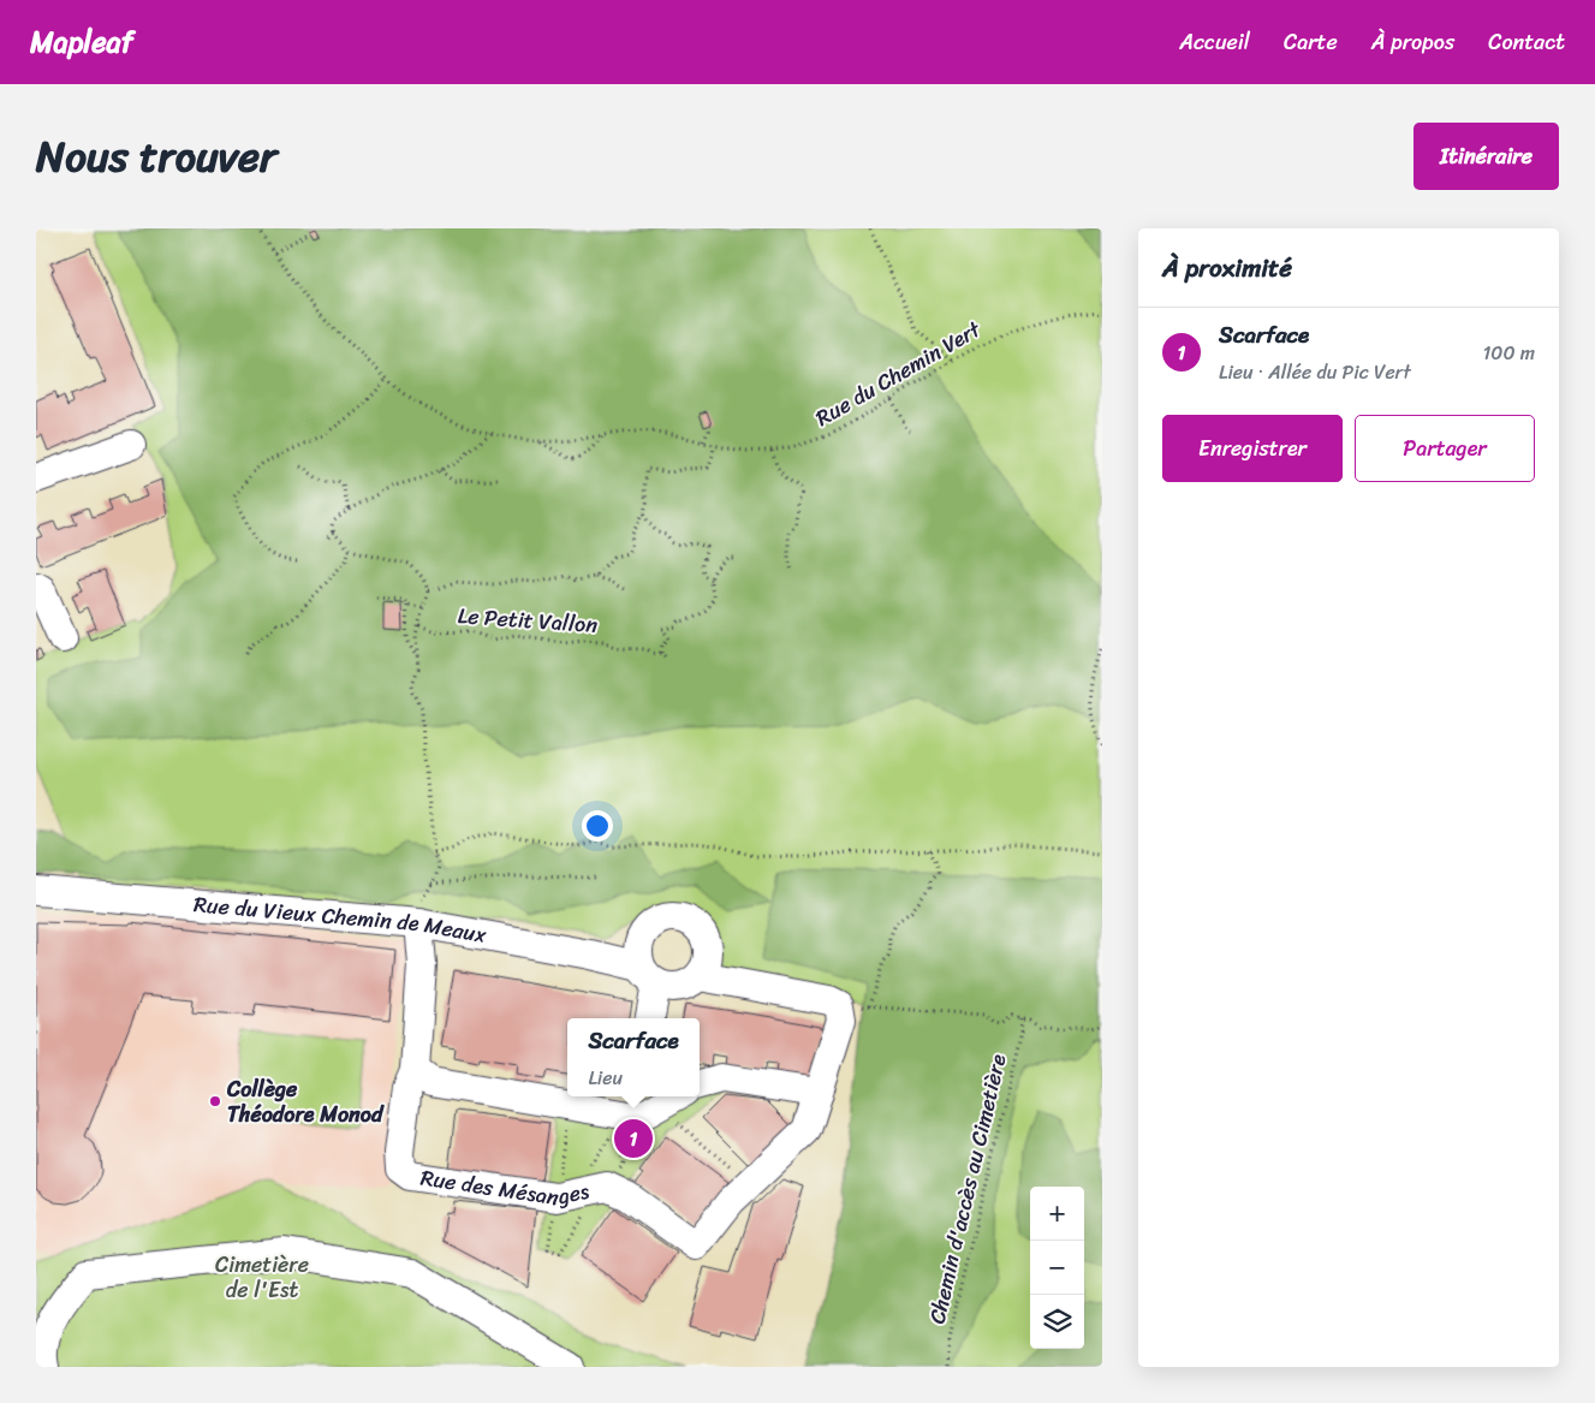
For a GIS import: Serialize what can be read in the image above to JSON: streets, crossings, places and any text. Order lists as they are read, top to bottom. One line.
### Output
{"streets":{"street":["Rue du Vieux Chemin de Meaux","Rue des Mésanges"],"path":["Rue du Chemin Vert","Le Petit Vallon","Chemin d'accès au Cimetière"]},"crossings":[["Rue du Vieux Chemin de Meaux","Rue des Mésanges"]],"parks":["Cimetière de l'Est"],"places":["Collège Théodore Monod"],"page":{"header":"Mapleaf","nav":["Accueil","Carte","À propos","Contact"],"title":"Nous trouver","buttons":["Itinéraire",["Enregistrer","Partager"]],"heading":"À proximité","list":[{"mark":"1","name":"Scarface","note":"Lieu · Allée du Pic Vert","value":"100 m"}],"popup":["Scarface","Lieu"],"pins":"1","map_buttons":["+","−"]}}
